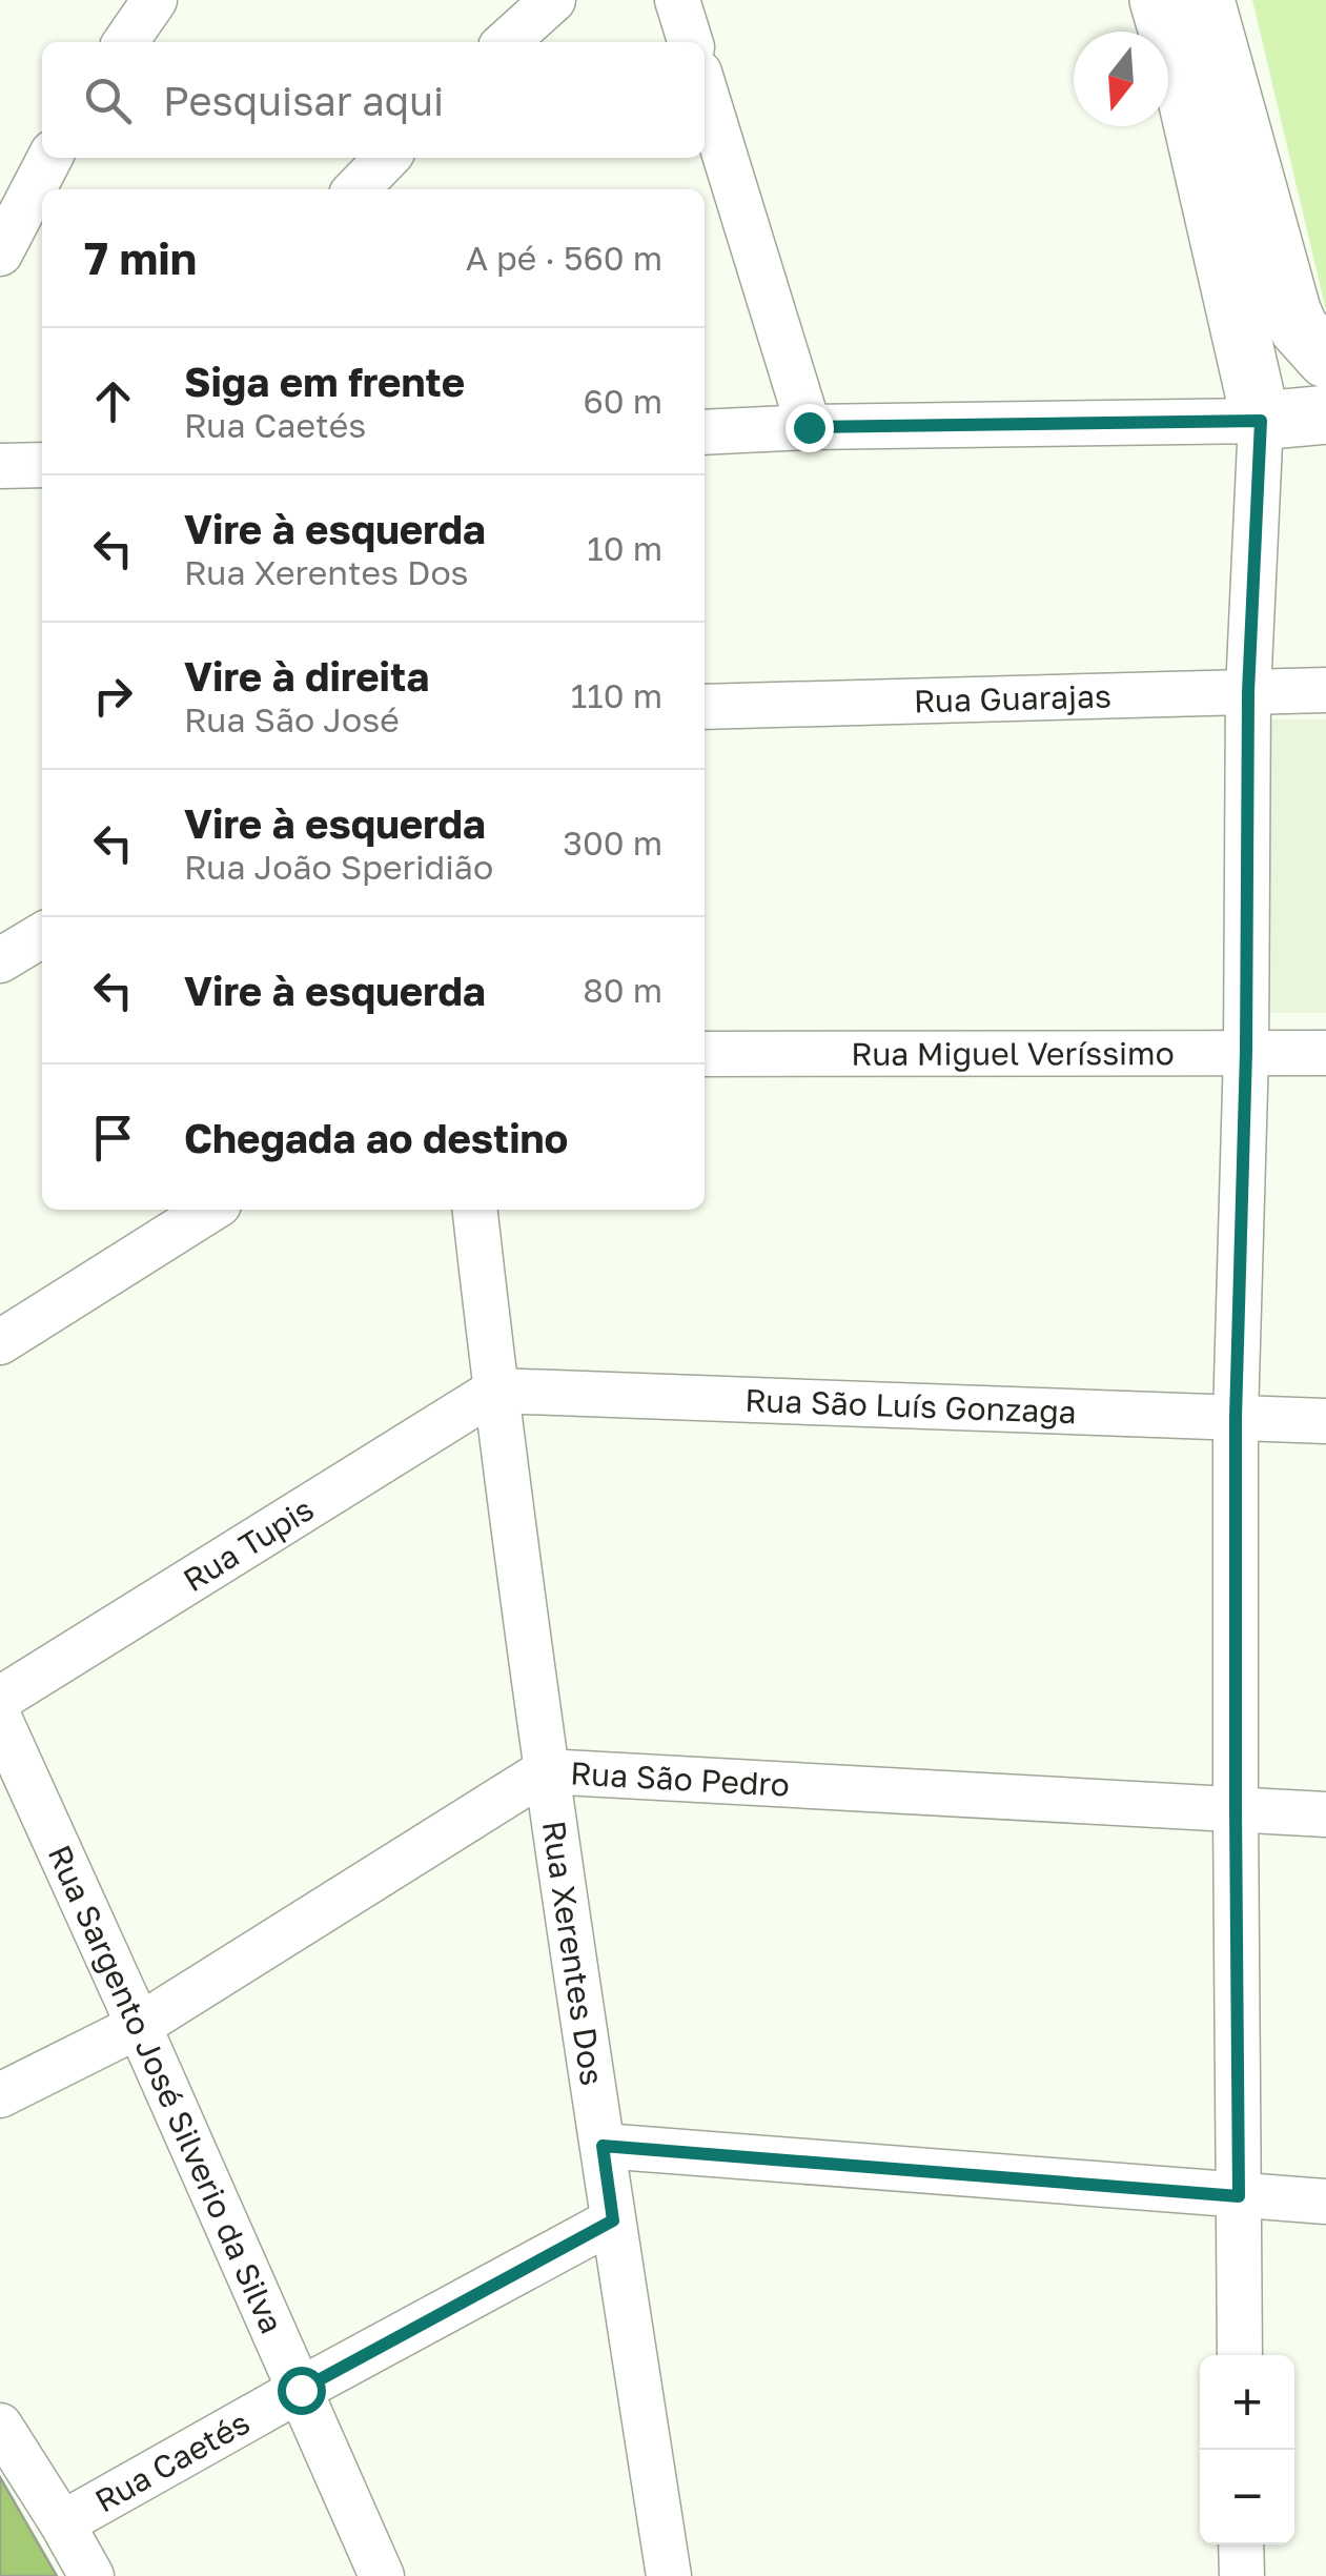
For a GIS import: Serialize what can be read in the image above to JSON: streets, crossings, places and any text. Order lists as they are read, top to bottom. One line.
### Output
{"streets":{"street":["Rua Guarajas","Rua Miguel Veríssimo","Rua São Luís Gonzaga","Rua Tupis","Rua São Pedro","Rua Xerentes Dos","Rua Sargento José Silverio da Silva","Rua Caetés"]},"crossings":[["Rua São Luís Gonzaga","Rua Tupis"],["Rua São Luís Gonzaga","Rua Xerentes Dos"],["Rua Tupis","Rua Xerentes Dos"],["Rua São Pedro","Rua Xerentes Dos"],["Rua São Pedro","Rua Sargento José Silverio da Silva"],["Rua Xerentes Dos","Rua Caetés"],["Rua Sargento José Silverio da Silva","Rua Caetés"]],"north":"bottom","page":{"search":"Pesquisar aqui","heading":["7 min","A pé · 560 m"],"list":[["Siga em frente","Rua Caetés","60 m"],["Vire à esquerda","Rua Xerentes Dos","10 m"],["Vire à direita","Rua São José","110 m"],["Vire à esquerda","Rua João Speridião","300 m"],["Vire à esquerda","80 m"],"Chegada ao destino"],"map_buttons":["+","−"]}}
